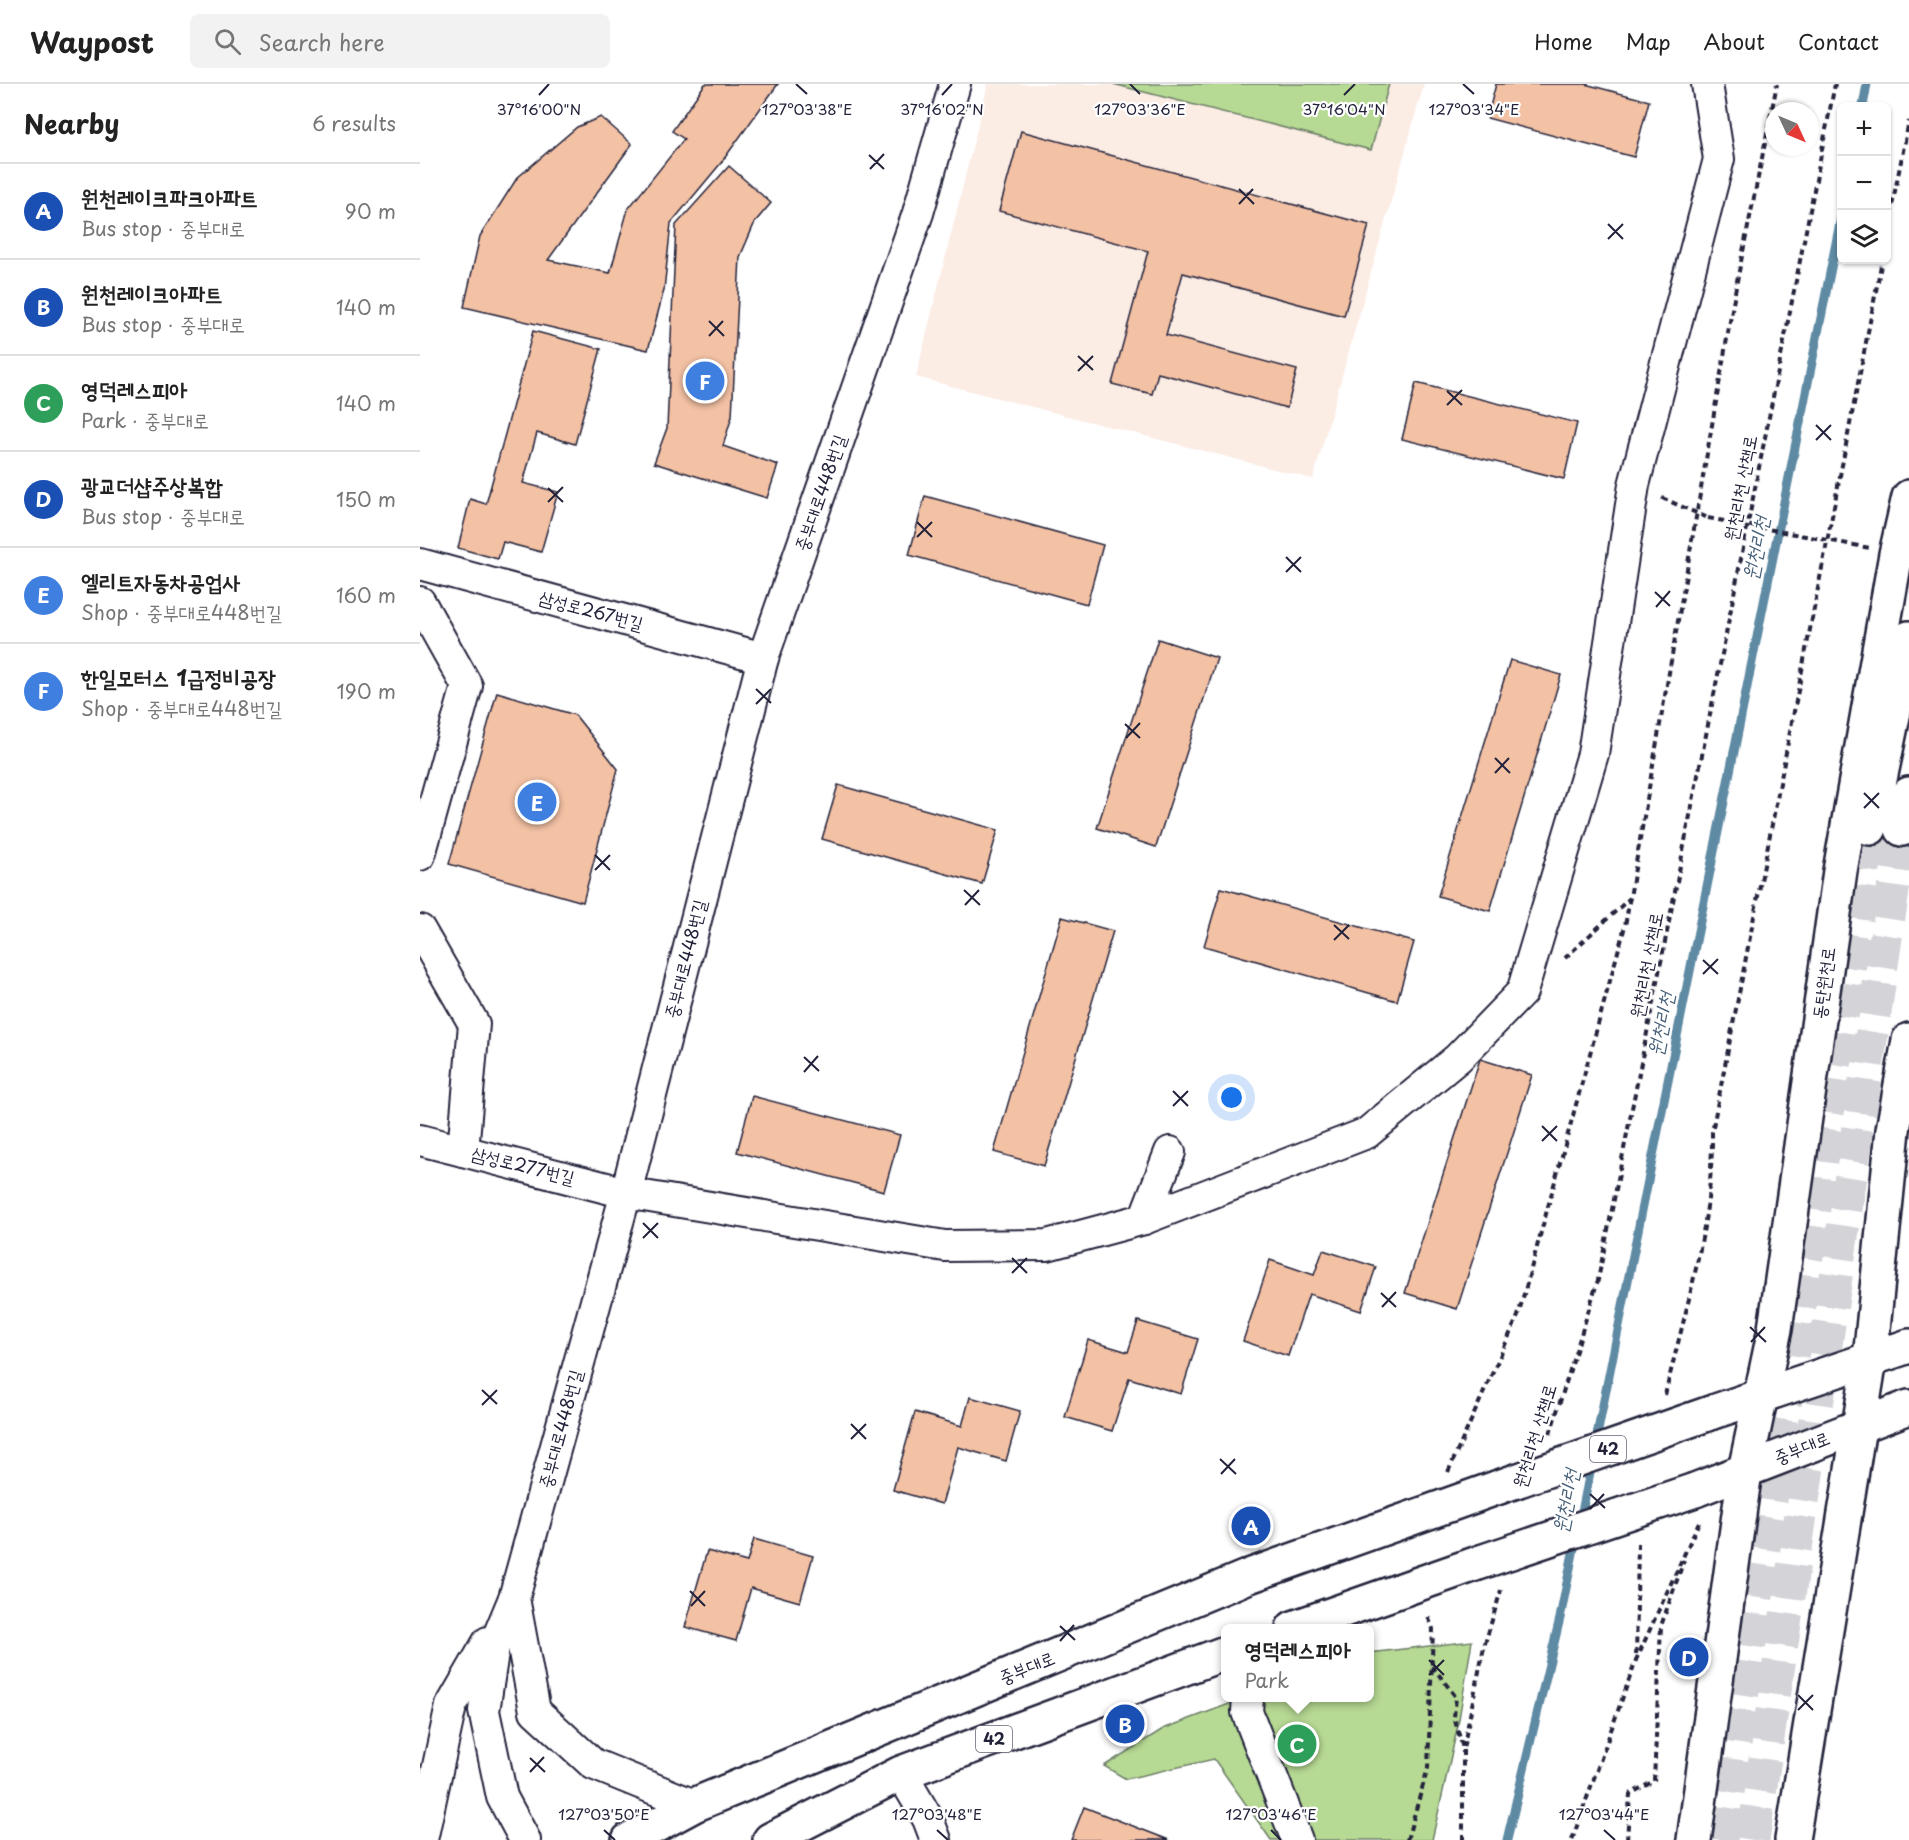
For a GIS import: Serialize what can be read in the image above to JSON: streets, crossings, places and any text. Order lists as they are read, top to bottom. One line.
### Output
{"streets":{"main road":["동탄원천로","중부대로","42"],"street":["중부대로448번길","삼성로267번길","삼성로277번길"],"path":["원천리천 산책로"]},"crossings":[["중부대로448번길","삼성로267번길"],["중부대로448번길","삼성로277번길"],["동탄원천로","중부대로"],["동탄원천로","42"],["중부대로","42"]],"water":["원천리천"],"north":"bottom right","page":{"header":"Waypost","search":"Search here","nav":["Home","Map","About","Contact"],"heading":["Nearby","6 results"],"map_buttons":["+","−"],"list":[{"mark":"A","name":"원천레이크파크아파트","note":"Bus stop · 중부대로","value":"90 m"},{"mark":"B","name":"원천레이크아파트","note":"Bus stop · 중부대로","value":"140 m"},{"mark":"C","name":"영덕레스피아","note":"Park · 중부대로","value":"140 m"},{"mark":"D","name":"광교더샵주상복합","note":"Bus stop · 중부대로","value":"150 m"},{"mark":"E","name":"엘리트자동차공업사","note":"Shop · 중부대로448번길","value":"160 m"},{"mark":"F","name":"한일모터스 1급정비공장","note":"Shop · 중부대로448번길","value":"190 m"}],"pins":["F","E","A","D","B","C"],"popup":["영덕레스피아","Park"]},"coordinates":["127°03'38\"E","127°03'36\"E","127°03'34\"E","37°16'02\"N","37°16'04\"N","37°16'00\"N","127°03'50\"E","127°03'48\"E","127°03'46\"E","127°03'44\"E"]}
